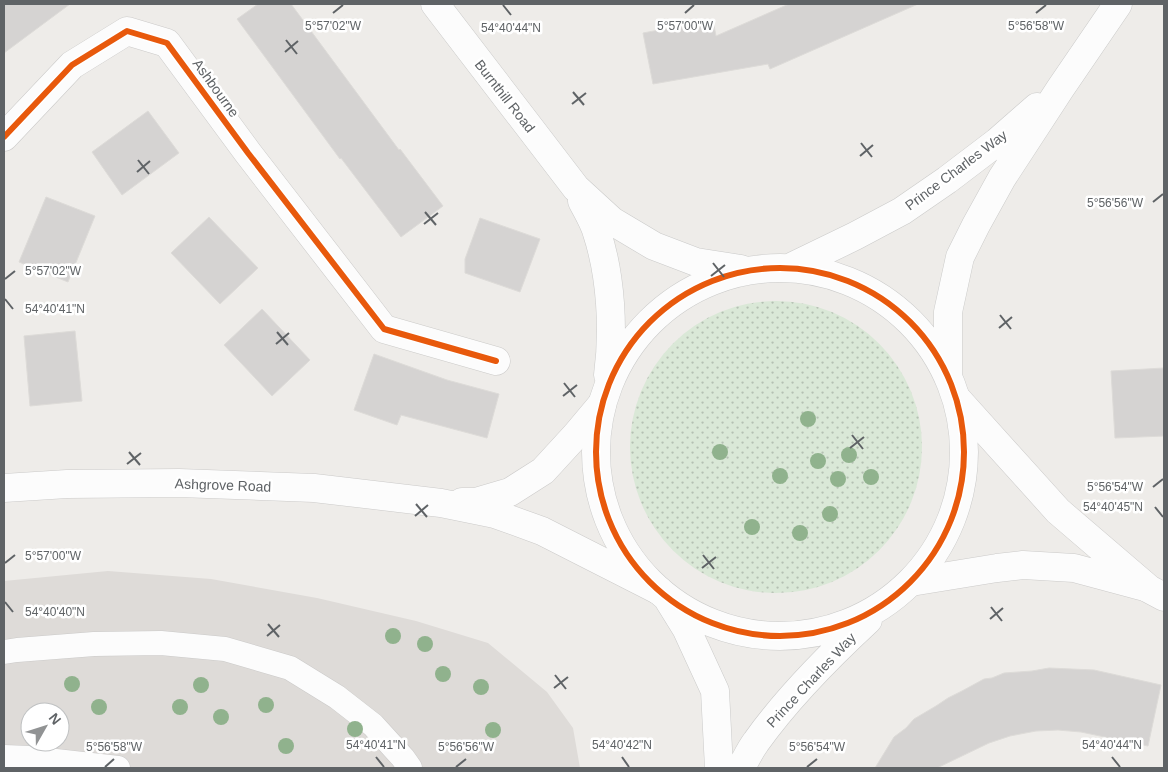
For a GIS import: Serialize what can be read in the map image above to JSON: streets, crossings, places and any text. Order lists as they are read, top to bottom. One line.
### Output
{"streets":{"street":["Ashbourne","Burnthill Road","Prince Charles Way","Ashgrove Road"]},"crossings":[["Burnthill Road","Ashgrove Road"]],"north":"top right","coordinates":["5°57'00\"W","5°57'02\"W","5°56'58\"W","54°40'44\"N","5°56'56\"W","54°40'41\"N","5°56'54\"W","54°40'45\"N","54°40'40\"N","54°40'42\"N"]}
